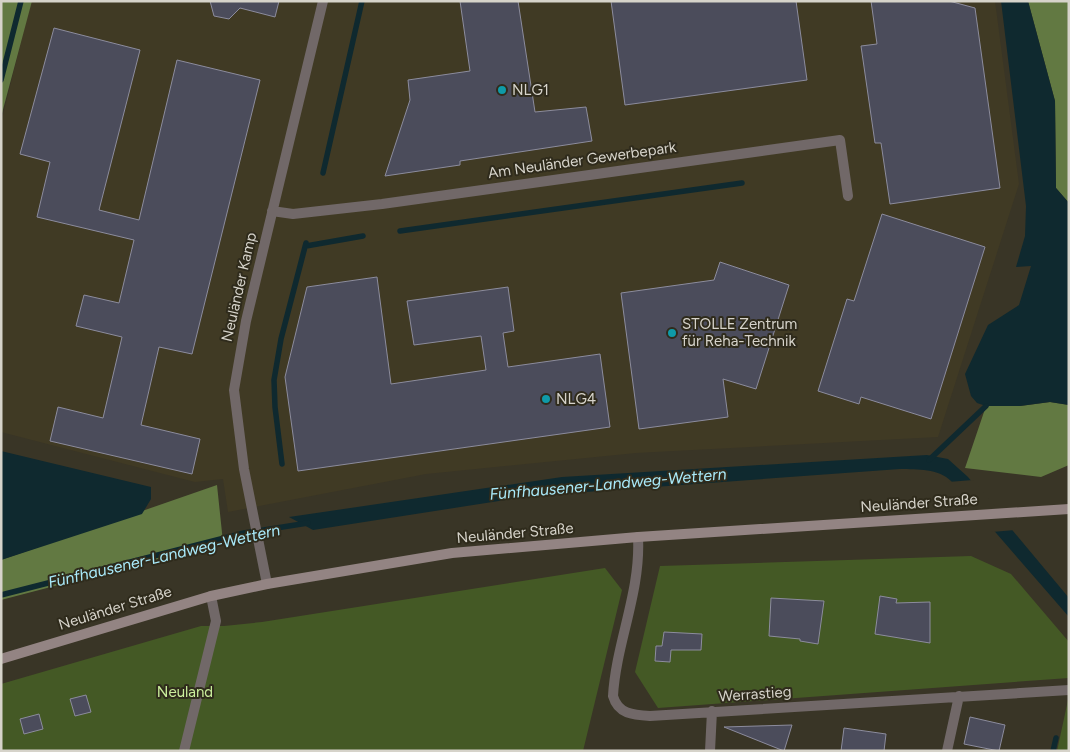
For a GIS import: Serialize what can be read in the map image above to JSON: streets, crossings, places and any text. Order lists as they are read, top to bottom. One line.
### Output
{"streets":{"main road":["Neuländer Straße"],"street":["Am Neuländer Gewerbepark","Neuländer Kamp","Werrastieg"]},"crossings":[["Am Neuländer Gewerbepark","Neuländer Kamp"],["Neuländer Kamp","Neuländer Straße"],["Neuländer Straße","Werrastieg"]],"water":["Fünfhausener-Landweg-Wettern"],"parks":["Neuland"],"places":["NLG1","STOLLE Zentrum für Reha-Technik","NLG4"]}
